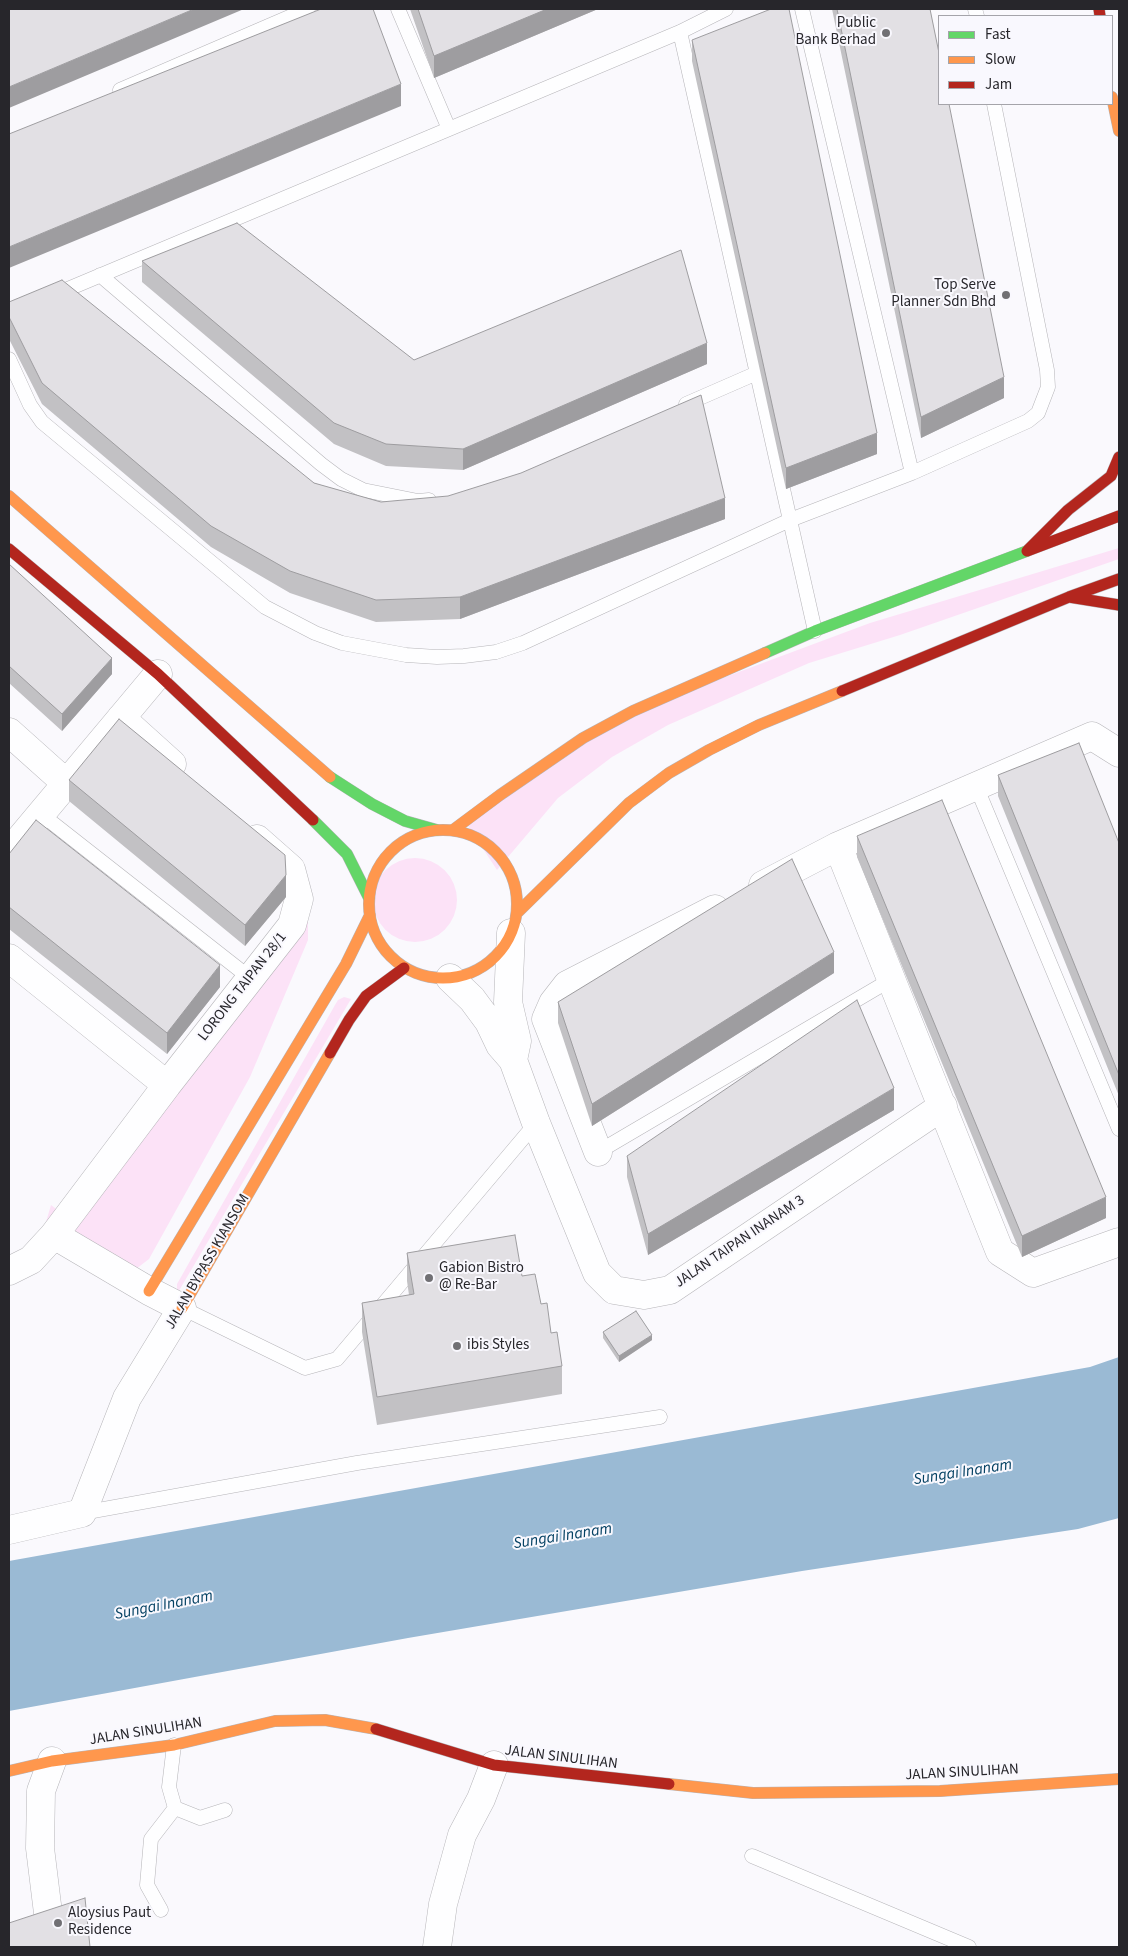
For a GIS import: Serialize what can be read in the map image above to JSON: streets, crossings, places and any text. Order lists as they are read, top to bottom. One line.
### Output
{"streets":{"street":["LORONG TAIPAN 28/1","JALAN TAIPAN INANAM 3","JALAN BYPASS KIANSOM","JALAN SINULIHAN"]},"crossings":[["JALAN TAIPAN INANAM 3","JALAN BYPASS KIANSOM"]],"water":["Sungai Inanam"],"places":["Public Bank Berhad","Top Serve Planner Sdn Bhd","Gabion Bistro @ Re-Bar","ibis Styles","Aloysius Paut Residence"],"legend":["Fast","Slow","Jam"]}
